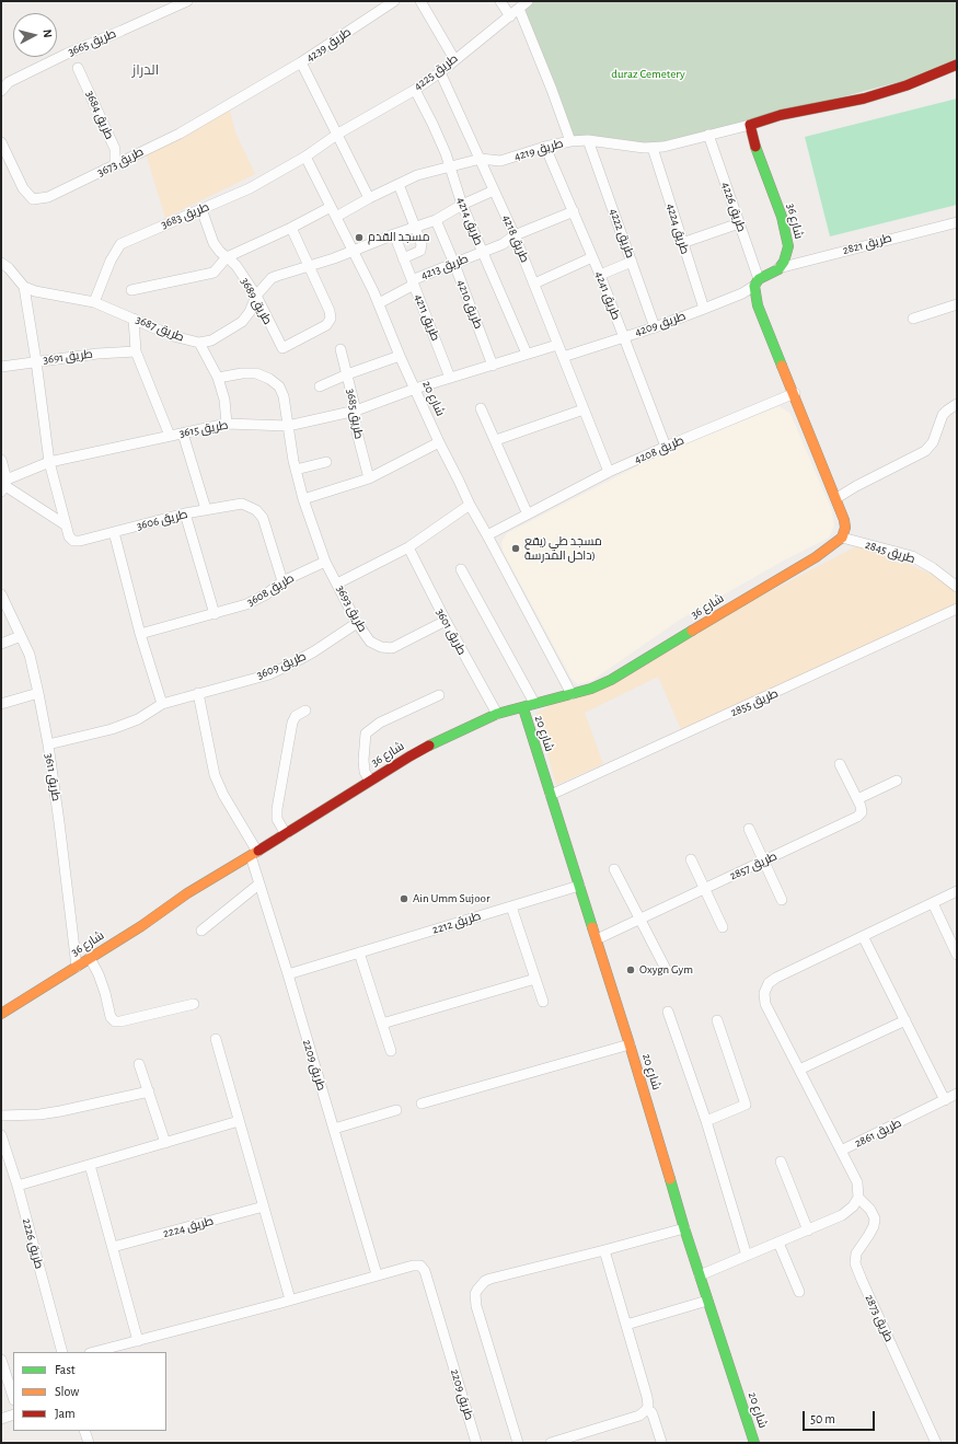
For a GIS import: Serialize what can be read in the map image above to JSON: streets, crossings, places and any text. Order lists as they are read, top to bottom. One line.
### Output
{"streets":{"street":["طريق 3665","طريق 4239","طريق 4225","طريق 3684","طريق 4219","طريق 3673","طريق 4226","طريق 3683","طريق 4214","شارع 36","طريق 4224","طريق 4222","طريق 4218","طريق 2821","طريق 4213","طريق 4241","طريق 3689","طريق 4210","طريق 4211","طريق 4209","طريق 3687","طريق 3691","شارع 20","طريق 3685","طريق 3615","طريق 4208","طريق 3606","طريق 2845","طريق 3608","طريق 3693","طريق 3601","طريق 3609","طريق 2855","طريق 3611","طريق 2857","طريق 2212","طريق 2209","طريق 2861","طريق 2224","طريق 2226","طريق 2873"]},"crossings":[["طريق 4239","طريق 3673"],["طريق 4225","طريق 3683"],["طريق 4225","طريق 4214"],["طريق 4225","طريق 4218"],["طريق 4225","شارع 20"],["طريق 3684","طريق 3673"],["طريق 4219","طريق 4226"],["طريق 4219","طريق 4214"],["طريق 4219","شارع 36"],["طريق 4219","طريق 4224"],["طريق 4219","طريق 4222"],["طريق 4219","طريق 4218"],["طريق 4219","طريق 4241"],["طريق 4219","شارع 20"],["طريق 4226","طريق 4209"],["طريق 3683","طريق 3689"],["طريق 3683","طريق 3687"],["طريق 3683","شارع 20"],["طريق 4214","طريق 4213"],["طريق 4214","طريق 3687"],["شارع 36","طريق 2821"],["شارع 36","شارع 20"],["شارع 36","طريق 2845"],["شارع 36","طريق 3601"],["شارع 36","طريق 3611"],["شارع 36","طريق 2209"],["طريق 4224","طريق 4209"],["طريق 4222","طريق 4209"],["طريق 4218","طريق 4213"],["طريق 4218","طريق 4209"],["طريق 4218","طريق 3687"],["طريق 4218","طريق 4208"],["طريق 4213","طريق 4241"],["طريق 4213","طريق 4210"],["طريق 4213","طريق 4211"],["طريق 4213","شارع 20"],["طريق 4241","طريق 4209"],["طريق 4241","طريق 4208"],["طريق 3689","طريق 3687"],["طريق 4210","طريق 3687"],["طريق 4211","طريق 3687"],["طريق 3687","شارع 20"],["طريق 3687","طريق 3606"],["طريق 3691","طريق 3606"],["شارع 20","طريق 3615"],["شارع 20","طريق 4208"],["شارع 20","طريق 2855"],["شارع 20","طريق 2857"],["شارع 20","طريق 2212"],["طريق 3685","طريق 3615"],["طريق 3615","طريق 3606"],["طريق 3615","طريق 3693"],["طريق 3606","طريق 3608"],["طريق 3608","طريق 3693"],["طريق 3693","طريق 3601"],["طريق 3693","طريق 3609"],["طريق 3609","طريق 3611"],["طريق 2212","طريق 2209"],["طريق 2861","طريق 2873"]],"districts":["الدراز"],"parks":["duraz Cemetery"],"places":["مسجد القدم","مسجد طي (يقع داخل المدرسة)","Ain Umm Sujoor","Oxygn Gym"],"legend":["Fast","Slow","Jam"],"scale_bar":"50 m","north":"right"}
